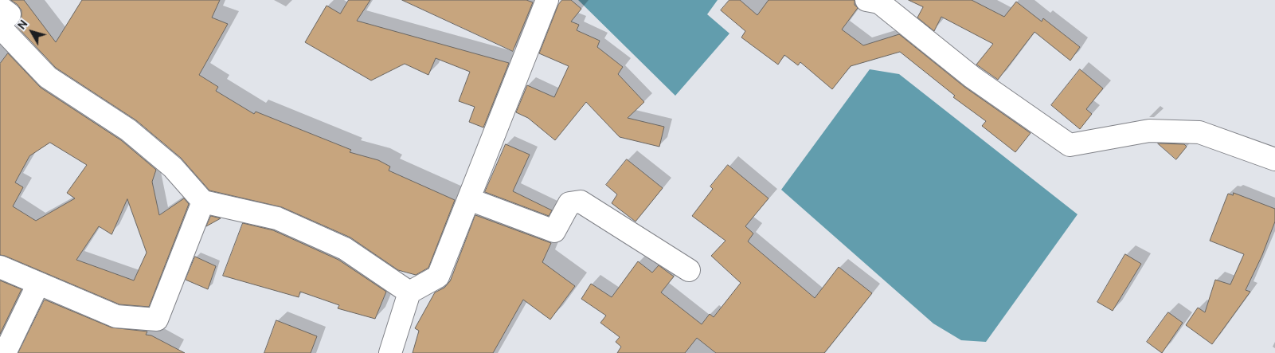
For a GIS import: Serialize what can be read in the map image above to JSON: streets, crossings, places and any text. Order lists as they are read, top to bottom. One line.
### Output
{"north":"top left"}
